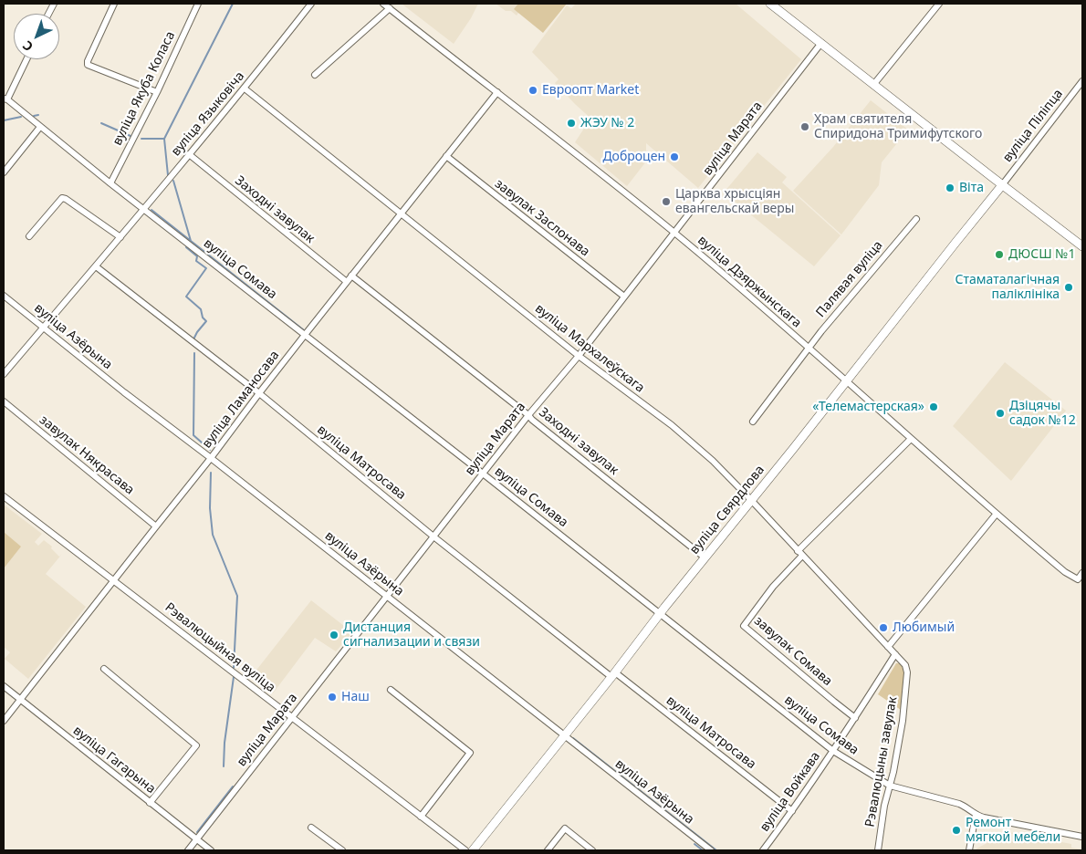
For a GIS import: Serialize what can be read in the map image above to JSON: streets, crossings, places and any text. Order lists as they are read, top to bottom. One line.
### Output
{"streets":{"main road":["вуліца Свярдлова"],"street":["вуліца Якуба Коласа","вуліца Языковіча","вуліца Піліпца","вуліца Марата","Заходні завулак","завулак Заслонава","вуліца Сомава","Палявая вуліца","вуліца Дзяржынскага","вуліца Азёрына","вуліца Мархалеўскага","вуліца Ламаносава","завулак Някрасава","вуліца Матросава","Рэвалюцыйная вуліца","завулак Сомава","вуліца Гагарына","Рэвалюцыны завулак","вуліца Войкава"]},"crossings":[["вуліца Якуба Коласа","вуліца Сомава"],["вуліца Языковіча","Заходні завулак"],["вуліца Языковіча","вуліца Сомава"],["вуліца Языковіча","вуліца Азёрына"],["вуліца Языковіча","вуліца Мархалеўскага"],["вуліца Языковіча","вуліца Матросава"],["вуліца Піліпца","вуліца Свярдлова"],["вуліца Марата","Заходні завулак"],["вуліца Марата","завулак Заслонава"],["вуліца Марата","вуліца Сомава"],["вуліца Марата","вуліца Дзяржынскага"],["вуліца Марата","вуліца Азёрына"],["вуліца Марата","вуліца Мархалеўскага"],["вуліца Марата","вуліца Матросава"],["вуліца Марата","Рэвалюцыйная вуліца"],["вуліца Марата","вуліца Гагарына"],["Заходні завулак","вуліца Ламаносава"],["Заходні завулак","вуліца Свярдлова"],["завулак Заслонава","вуліца Ламаносава"],["вуліца Сомава","вуліца Ламаносава"],["вуліца Сомава","вуліца Свярдлова"],["вуліца Сомава","Рэвалюцыны завулак"],["вуліца Сомава","вуліца Войкава"],["Палявая вуліца","вуліца Дзяржынскага"],["вуліца Дзяржынскага","вуліца Ламаносава"],["вуліца Дзяржынскага","вуліца Свярдлова"],["вуліца Азёрына","вуліца Ламаносава"],["вуліца Азёрына","вуліца Свярдлова"],["вуліца Мархалеўскага","вуліца Ламаносава"],["вуліца Мархалеўскага","вуліца Свярдлова"],["вуліца Мархалеўскага","завулак Сомава"],["вуліца Мархалеўскага","Рэвалюцыны завулак"],["вуліца Мархалеўскага","вуліца Войкава"],["вуліца Ламаносава","завулак Някрасава"],["вуліца Ламаносава","вуліца Матросава"],["вуліца Ламаносава","Рэвалюцыйная вуліца"],["вуліца Ламаносава","вуліца Гагарына"],["вуліца Матросава","вуліца Свярдлова"],["вуліца Матросава","вуліца Войкава"],["завулак Сомава","вуліца Войкава"],["Рэвалюцыны завулак","вуліца Войкава"]],"places":["Евроопт Market","ЖЭУ № 2","Храм святителя Спиридона Тримифутского","Доброцен","Віта","Царква хрысціян евангельскай веры","ДЮСШ №1","Стаматалагічная паліклініка","«Телемастерская»","Дзіцячы садок №12","Любимый","Дистанция сигнализации и связи","Наш","Ремонт мягкой мебели"],"north":"bottom left"}
